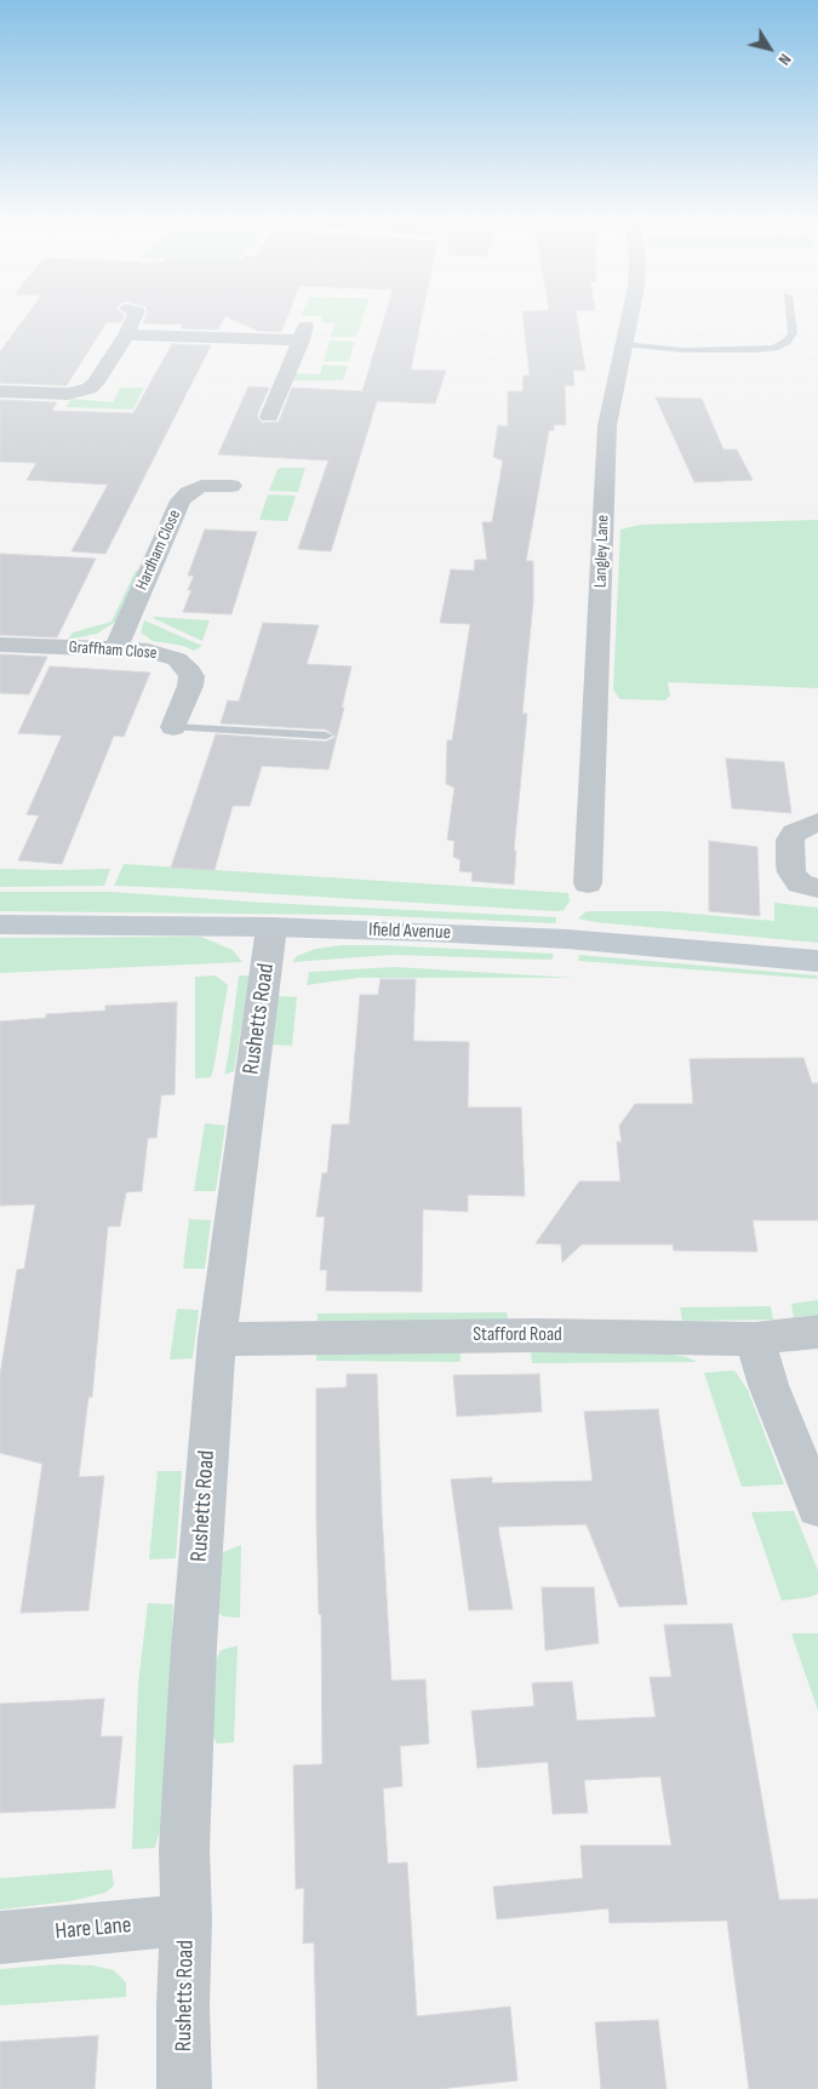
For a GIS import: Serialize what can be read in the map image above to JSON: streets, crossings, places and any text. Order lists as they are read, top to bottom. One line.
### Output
{"streets":{"street":["Hardham Close","Langley Lane","Graffham Close","Ifield Avenue","Rushetts Road","Stafford Road","Hare Lane"]},"crossings":[["Hardham Close","Graffham Close"],["Ifield Avenue","Rushetts Road"],["Rushetts Road","Stafford Road"],["Rushetts Road","Hare Lane"]],"north":"bottom right"}
